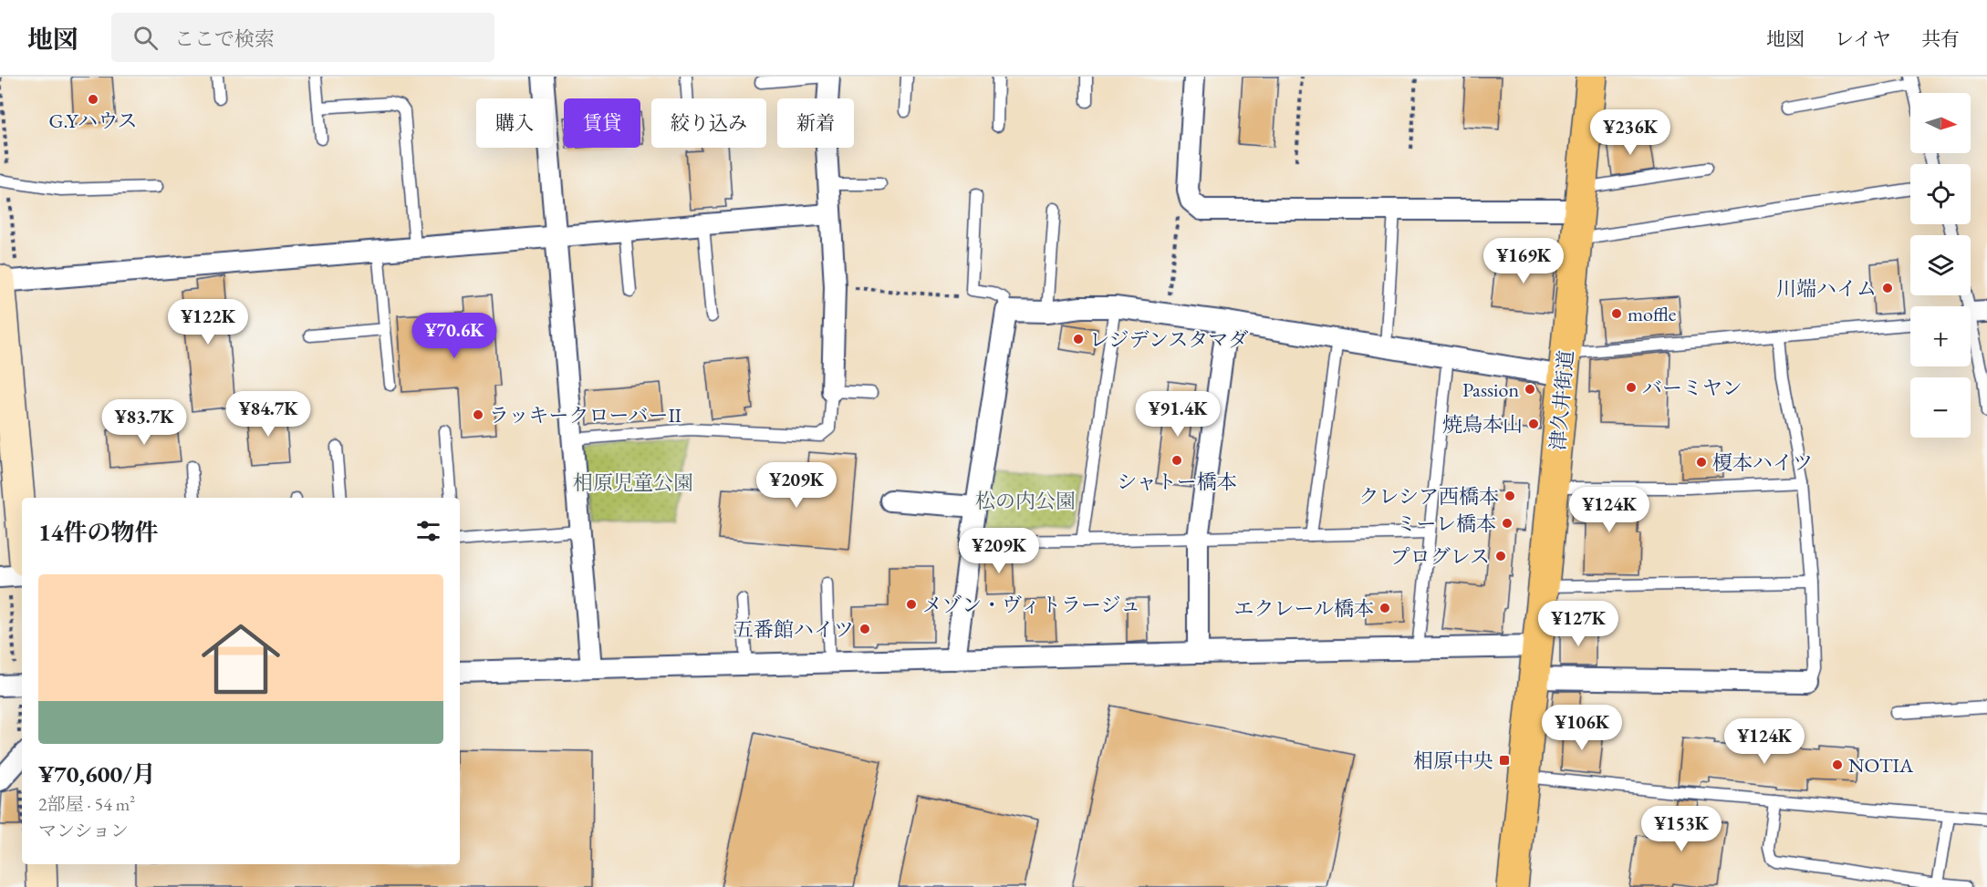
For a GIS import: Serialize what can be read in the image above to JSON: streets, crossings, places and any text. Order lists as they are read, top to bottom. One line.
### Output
{"streets":{"highway":["津久井街道"]},"parks":["相原児童公園","松の内公園"],"places":{"other":["G.Yハウス","川端ハイム","moffle","レジデンスタマダ","バーミヤン","Passion","ラッキークローバーⅡ","焼鳥本山","シャトー橋本","榎本ハイツ","クレシア西橋本","ミーレ橋本","プログレス","メゾン・ヴィトラージュ","エクレール橋本","五番館ハイツ","NOTIA"],"transit":["相原中央"]},"north":"right","page":{"header":"地図","search":"ここで検索","nav":["地図","レイヤ","共有"],"map_buttons":["+","−"],"chip":["購入","賃貸","絞り込み","新着"],"price":["¥236K","¥169K","¥122K","¥70.6K","¥84.7K","¥91.4K","¥83.7K","¥209K","¥124K","¥209K","¥127K","¥106K","¥124K","¥153K"],"heading":"14件の物件","list":[{"name":"¥70,600/月","note":"2部屋 · 54 m² · マンション"}]}}
